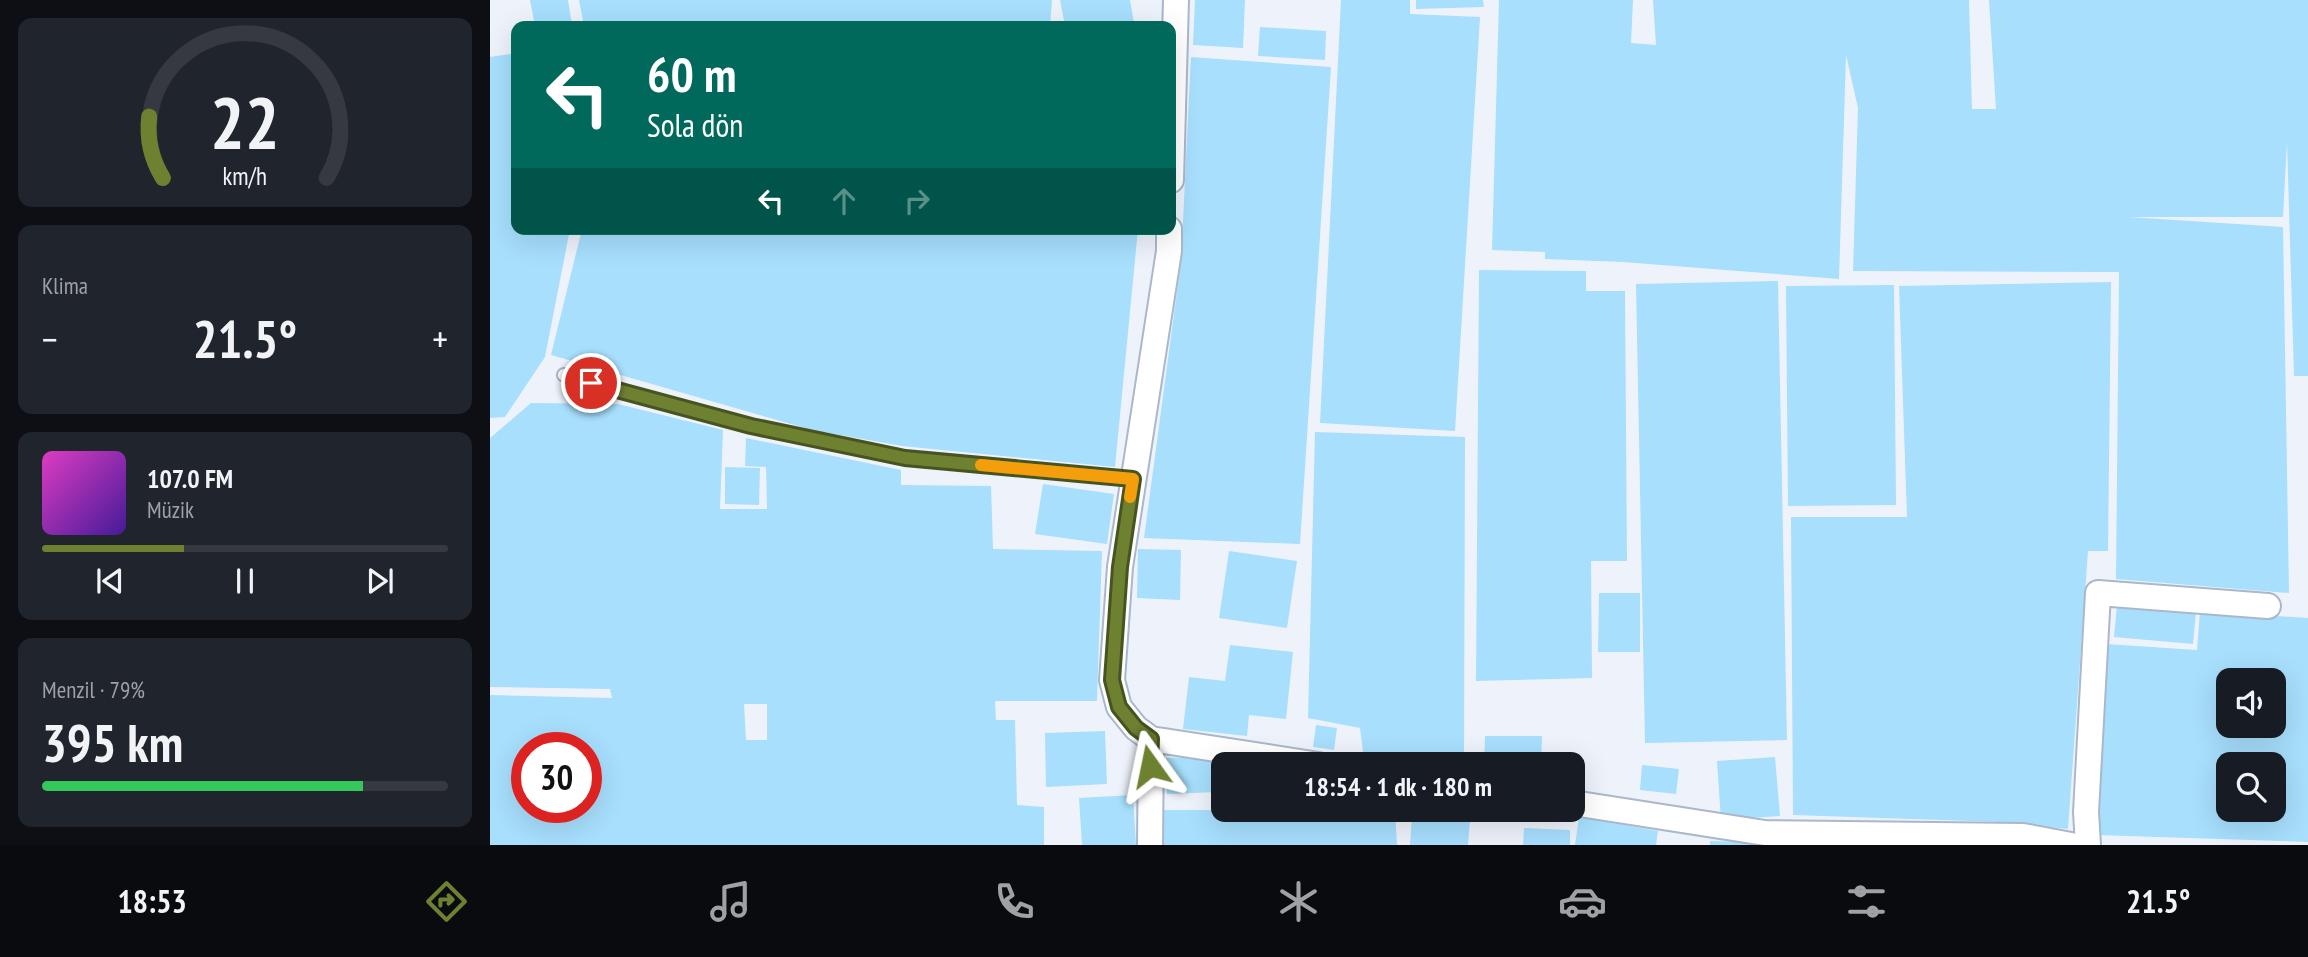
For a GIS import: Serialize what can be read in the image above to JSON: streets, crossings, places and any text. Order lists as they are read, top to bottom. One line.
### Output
{"page":{"turn":["60 m","Sola dön"],"tile":["Klima",["Menzil · 79%","395 km"]],"heat":["−","21.5°","+"],"song":["107.0 FM","Müzik"],"limit":"30","trip":"18:54 · 1 dk · 180 m","tabs":["18:53","21.5°"],"gauge":["22","km/h"]}}
